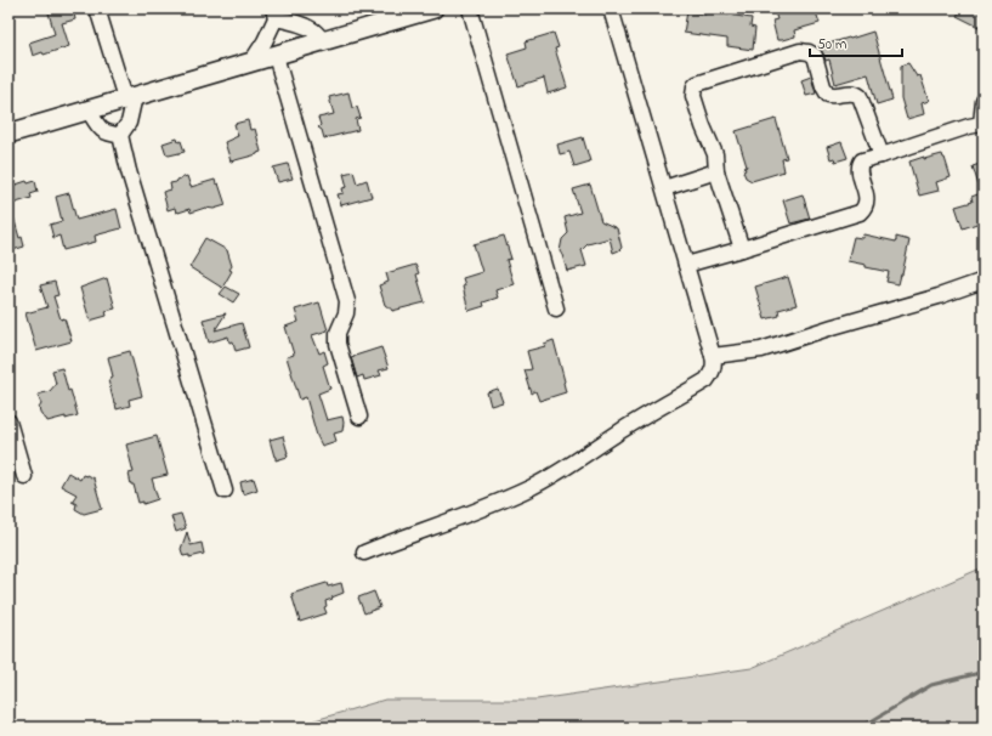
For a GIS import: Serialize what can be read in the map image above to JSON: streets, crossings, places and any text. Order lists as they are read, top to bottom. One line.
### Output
{"scale_bar":"50 m"}
